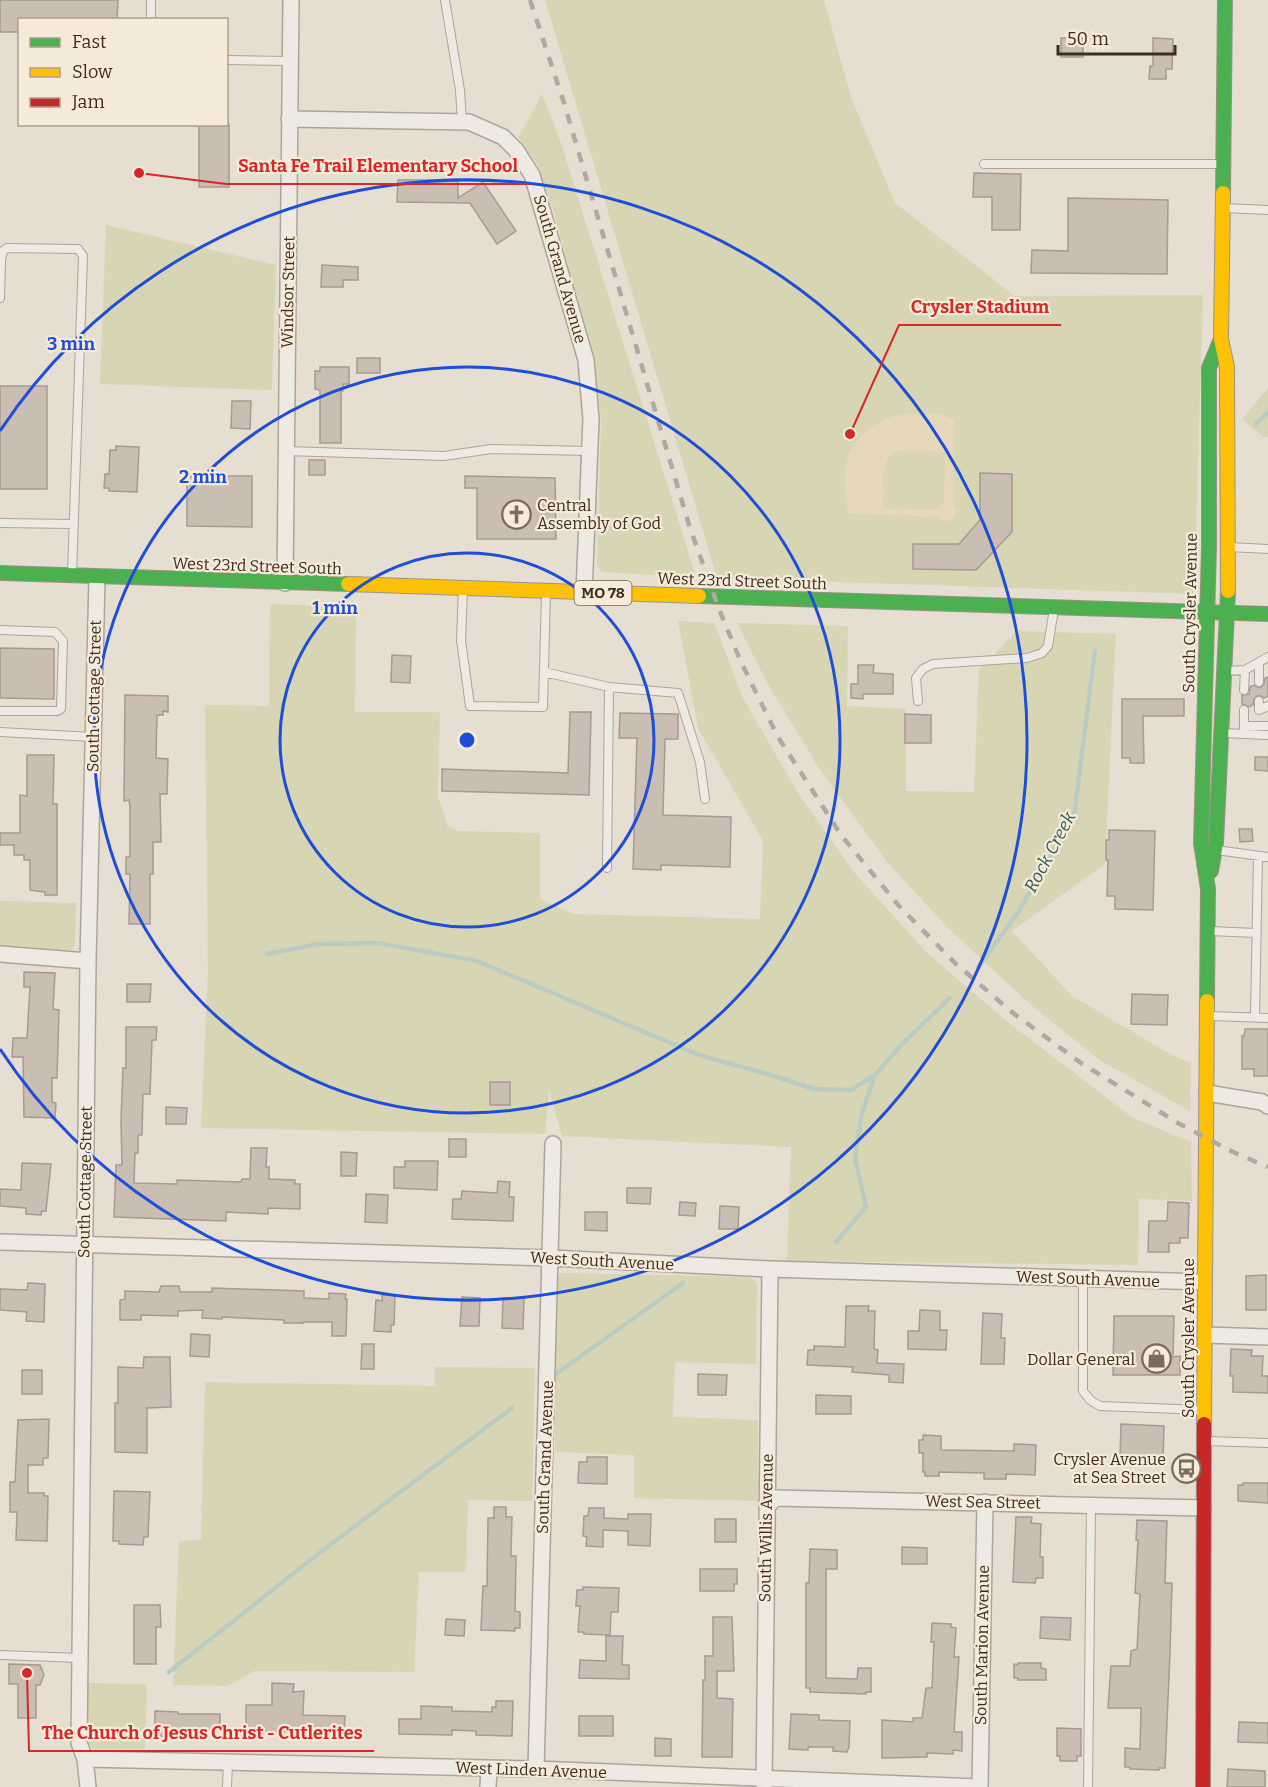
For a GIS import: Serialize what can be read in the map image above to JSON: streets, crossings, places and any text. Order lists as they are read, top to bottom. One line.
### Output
{"streets":{"main road":["West 23rd Street South","MO 78","South Crysler Avenue"],"street":["South Grand Avenue","Windsor Street","South Cottage Street","West South Avenue","West Sea Street","South Willis Avenue","South Marion Avenue","West Linden Avenue"]},"crossings":[["South Grand Avenue","Windsor Street"],["South Grand Avenue","West 23rd Street South"],["South Grand Avenue","West South Avenue"],["South Grand Avenue","West Linden Avenue"],["Windsor Street","West 23rd Street South"],["West 23rd Street South","South Crysler Avenue"],["West 23rd Street South","South Cottage Street"],["South Crysler Avenue","West South Avenue"],["South Crysler Avenue","West Sea Street"],["South Cottage Street","West South Avenue"],["South Cottage Street","West Linden Avenue"],["West South Avenue","South Willis Avenue"],["West Sea Street","South Willis Avenue"],["West Sea Street","South Marion Avenue"],["South Willis Avenue","West Linden Avenue"],["South Marion Avenue","West Linden Avenue"]],"water":["Rock Creek"],"places":{"other":["Santa Fe Trail Elementary School","Crysler Stadium","The Church of Jesus Christ - Cutlerites"],"church":["Central Assembly of God"],"shop":["Dollar General"],"bus stop":["Crysler Avenue at Sea Street"]},"legend":["Fast","Slow","Jam"],"scale_bar":"50 m","rings":["3 min","2 min","1 min"]}
